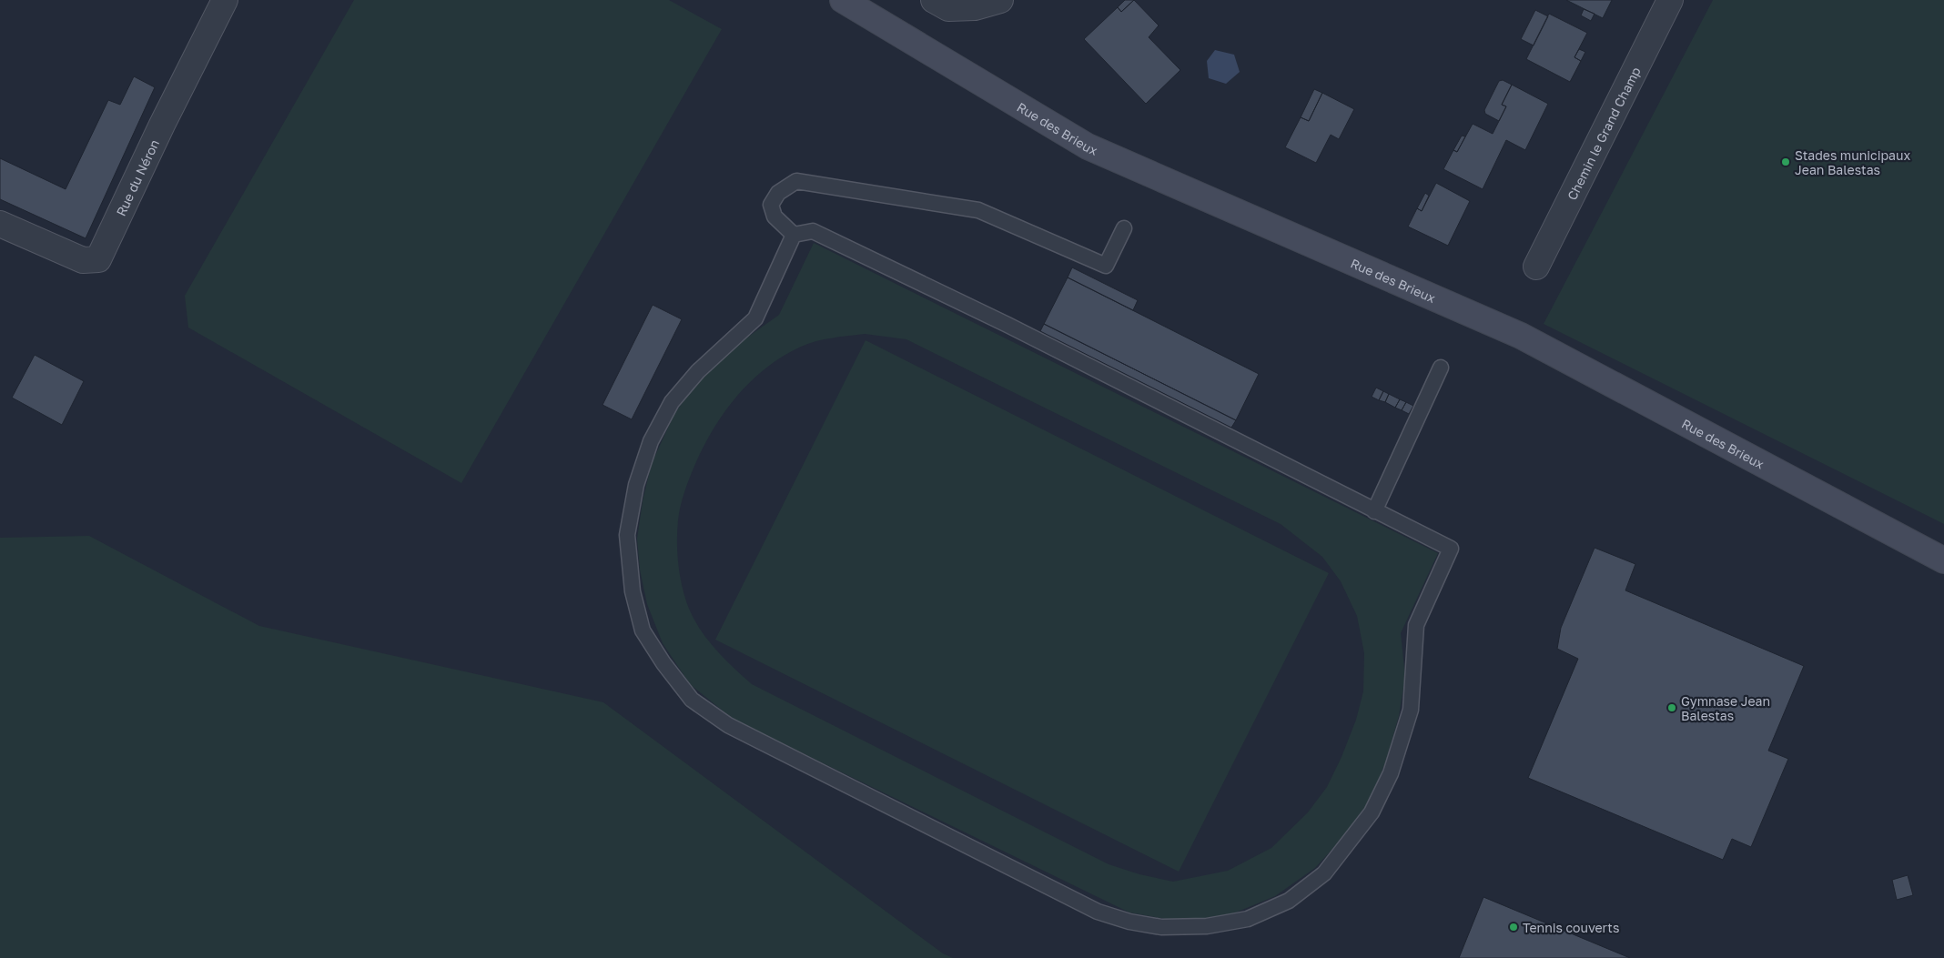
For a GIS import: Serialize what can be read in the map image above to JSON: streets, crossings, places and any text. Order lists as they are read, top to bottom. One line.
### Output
{"streets":{"street":["Rue des Brieux","Chemin le Grand Champ","Rue du Néron"]},"places":["Stades municipaux Jean Balestas","Gymnase Jean Balestas","Tennis couverts"]}
